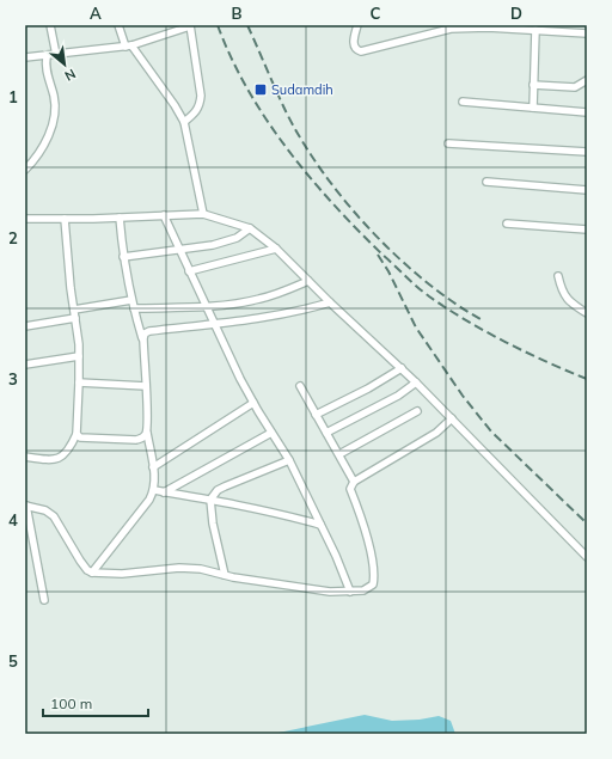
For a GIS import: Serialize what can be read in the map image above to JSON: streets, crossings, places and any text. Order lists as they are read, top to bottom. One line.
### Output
{"places":{"transit":["Sudamdih"]},"scale_bar":"100 m","north":"bottom right","grid":{"columns":["A","B","C","D"],"rows":["1","2","3","4","5"]}}
